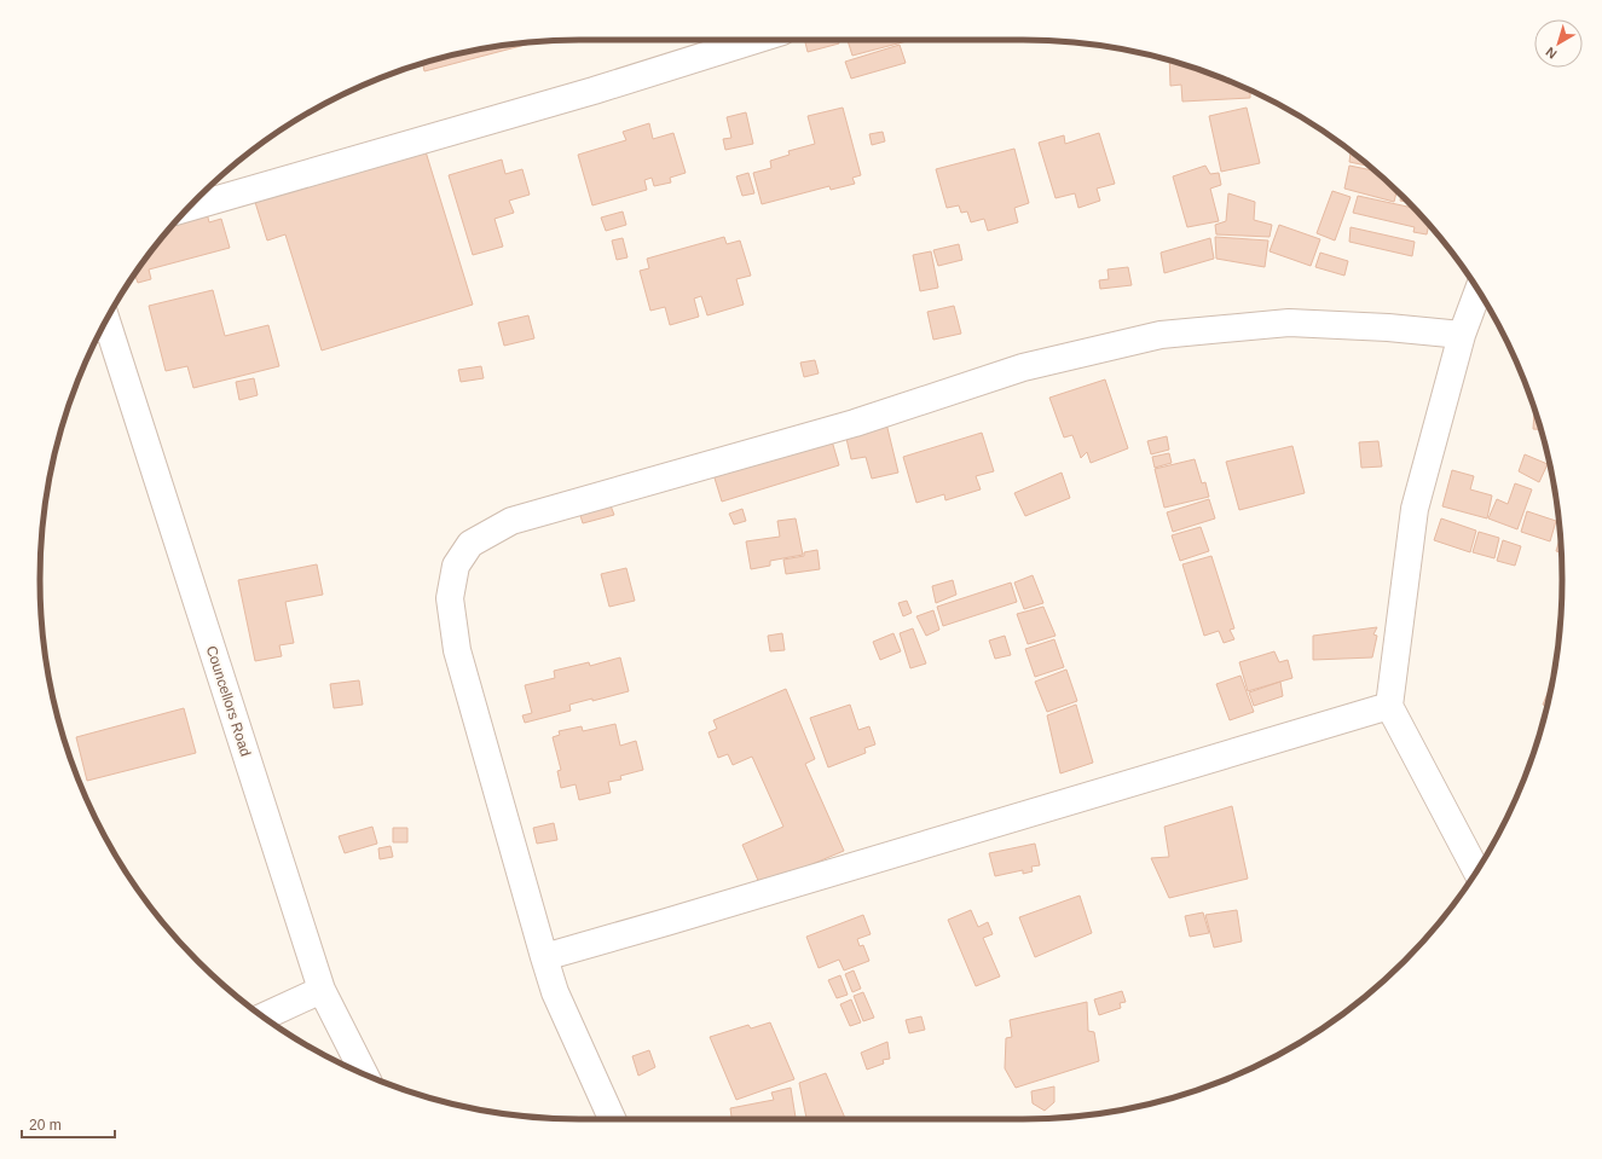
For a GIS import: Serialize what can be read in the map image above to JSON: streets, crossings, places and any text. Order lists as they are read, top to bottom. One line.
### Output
{"streets":{"street":["Councellors Road"]},"scale_bar":"20 m","north":"bottom left"}
